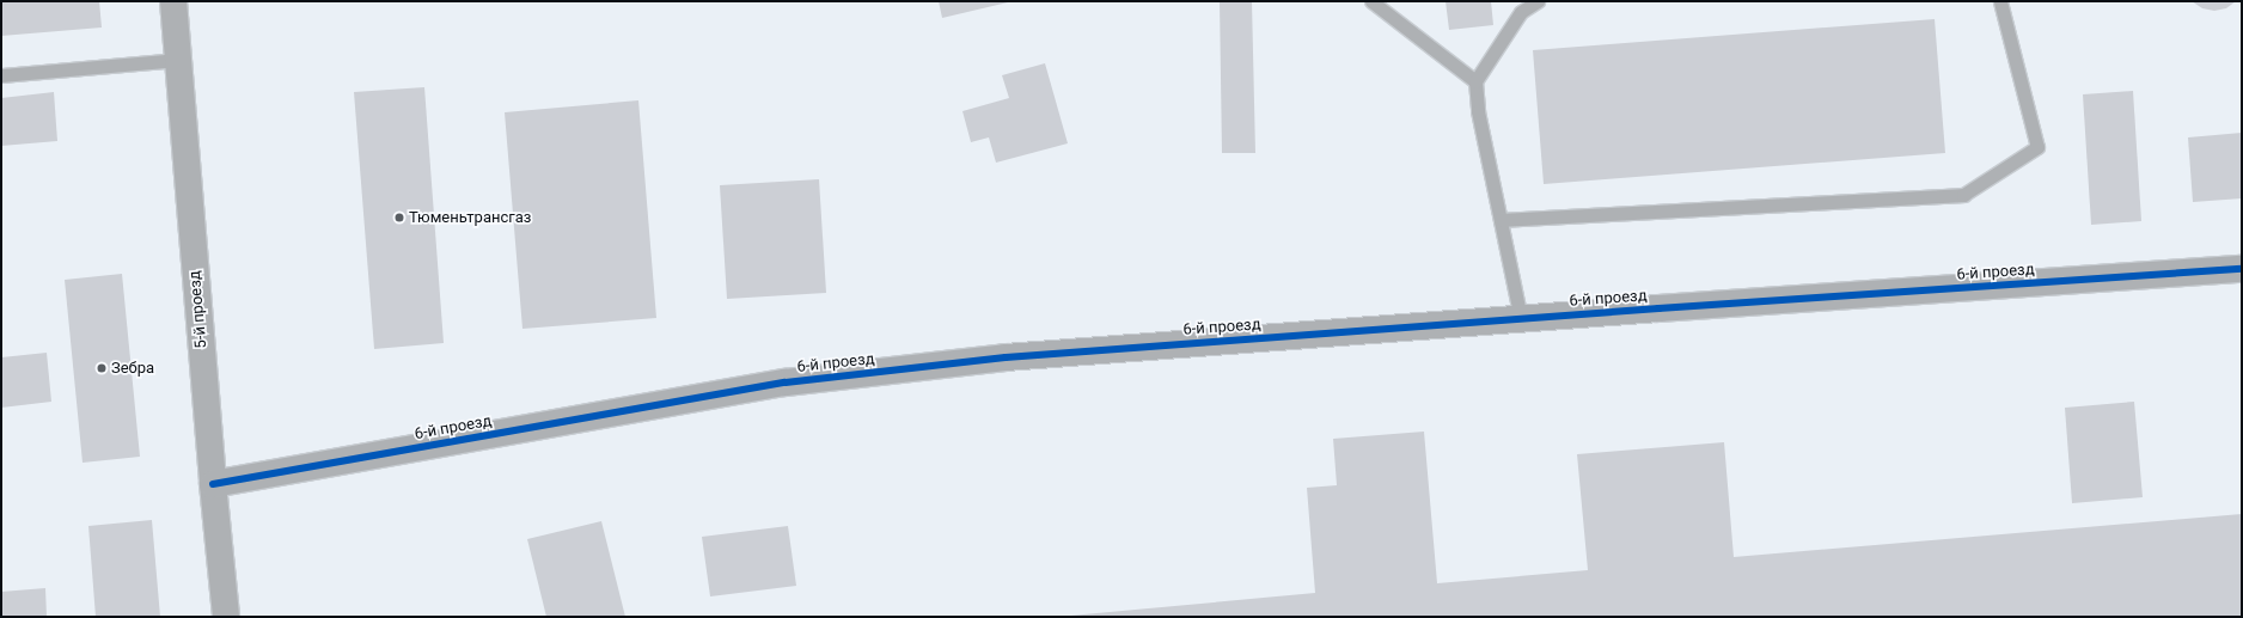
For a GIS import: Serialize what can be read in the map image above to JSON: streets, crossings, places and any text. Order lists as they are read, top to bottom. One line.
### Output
{"streets":{"street":["6-й проезд","5-й проезд"]},"crossings":[["6-й проезд","5-й проезд"]],"places":["Тюменьтрансгаз","Зебра"]}
